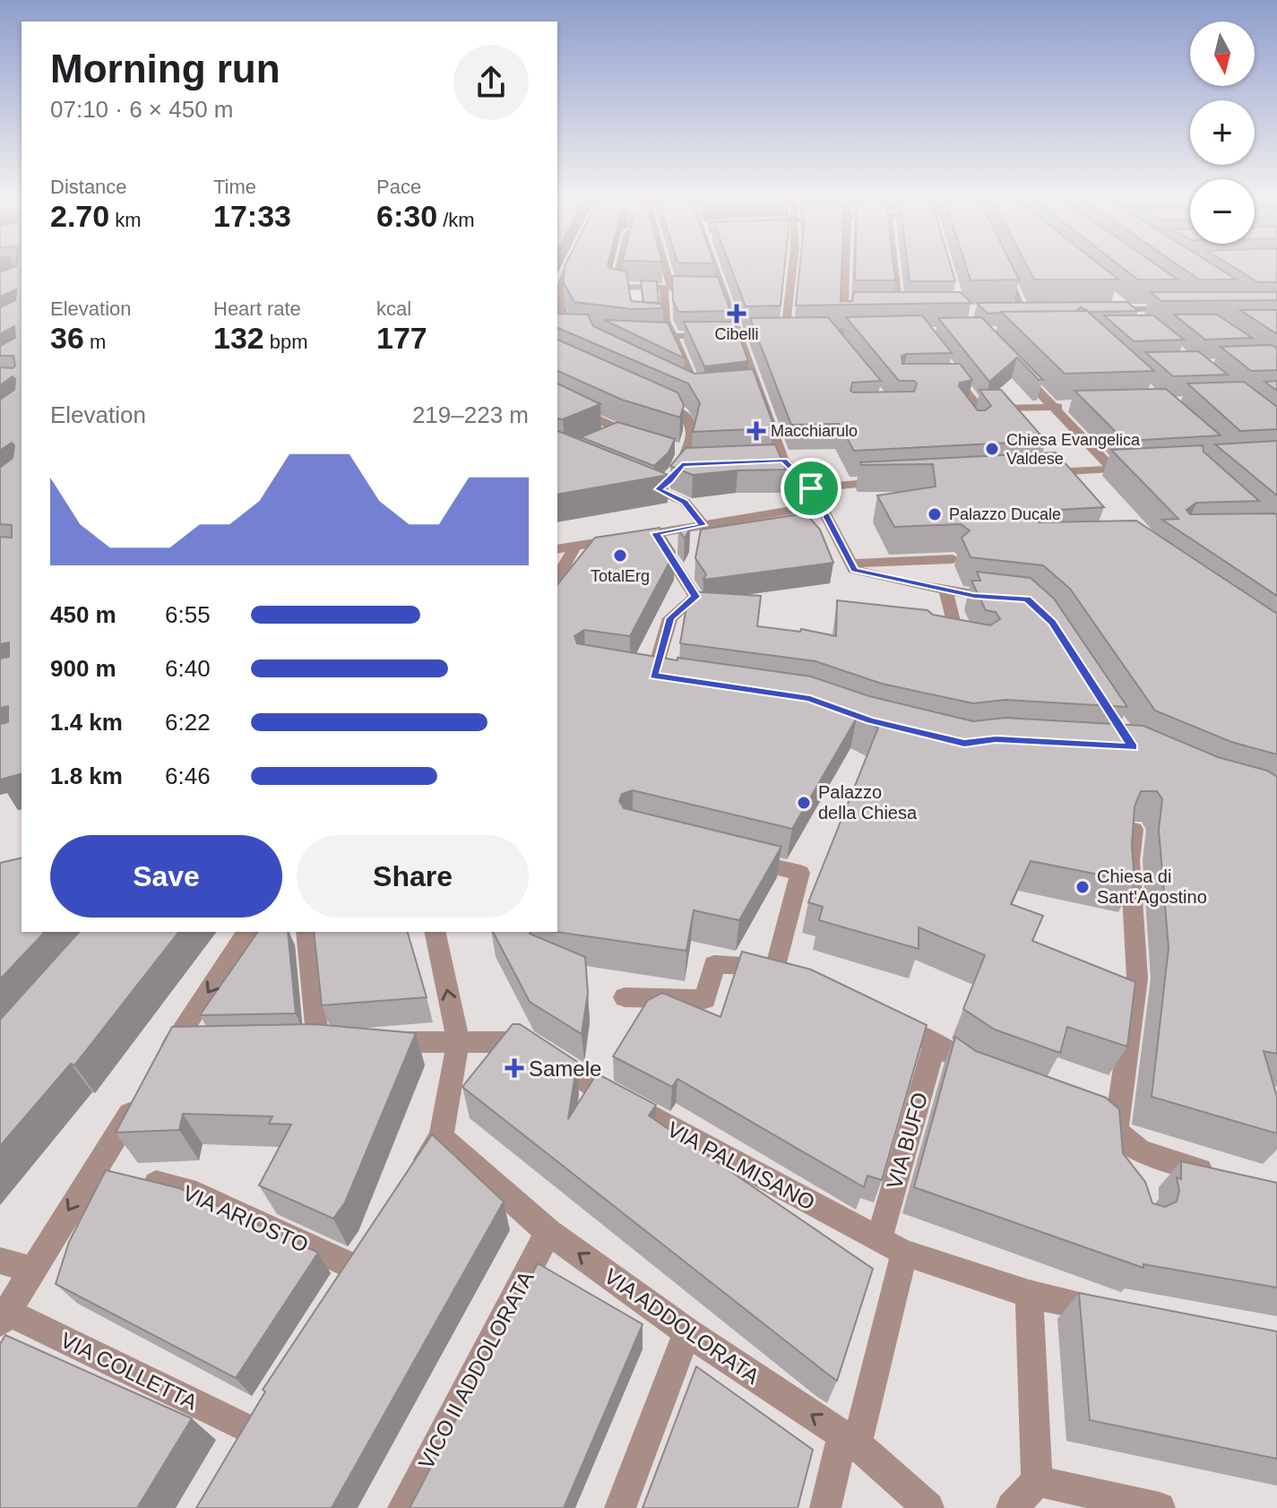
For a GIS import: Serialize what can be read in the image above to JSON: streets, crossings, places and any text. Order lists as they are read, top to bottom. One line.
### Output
{"streets":{"street":["VIA BUFO","VIA PALMISANO","VIA ARIOSTO","VIA ADDOLORATA","VICO II ADDOLORATA","VIA COLLETTA"]},"crossings":[["VIA BUFO","VIA PALMISANO"],["VIA BUFO","VIA ADDOLORATA"],["VIA ADDOLORATA","VICO II ADDOLORATA"]],"one_way":["VIA ADDOLORATA"],"places":{"health":["Cibelli","Macchiarulo","Samele"],"other":["Chiesa Evangelica Valdese","Palazzo Ducale","TotalErg","Palazzo della Chiesa","Chiesa di Sant'Agostino"]},"north":"bottom","page":{"map_buttons":["+","−"],"heading":["Morning run","07:10 · 6 × 450 m"],"stats":[["Distance","2.70 km"],["Time","17:33"],["Pace","6:30 /km"],["Elevation","36 m"],["Heart rate","132 bpm"],["kcal","177"]],"chart":["Elevation","219–223 m"],"list":[{"name":"450 m","note":"6:55"},{"name":"900 m","note":"6:40"},{"name":"1.4 km","note":"6:22"},{"name":"1.8 km","note":"6:46"}],"buttons":["Save","Share"]}}
